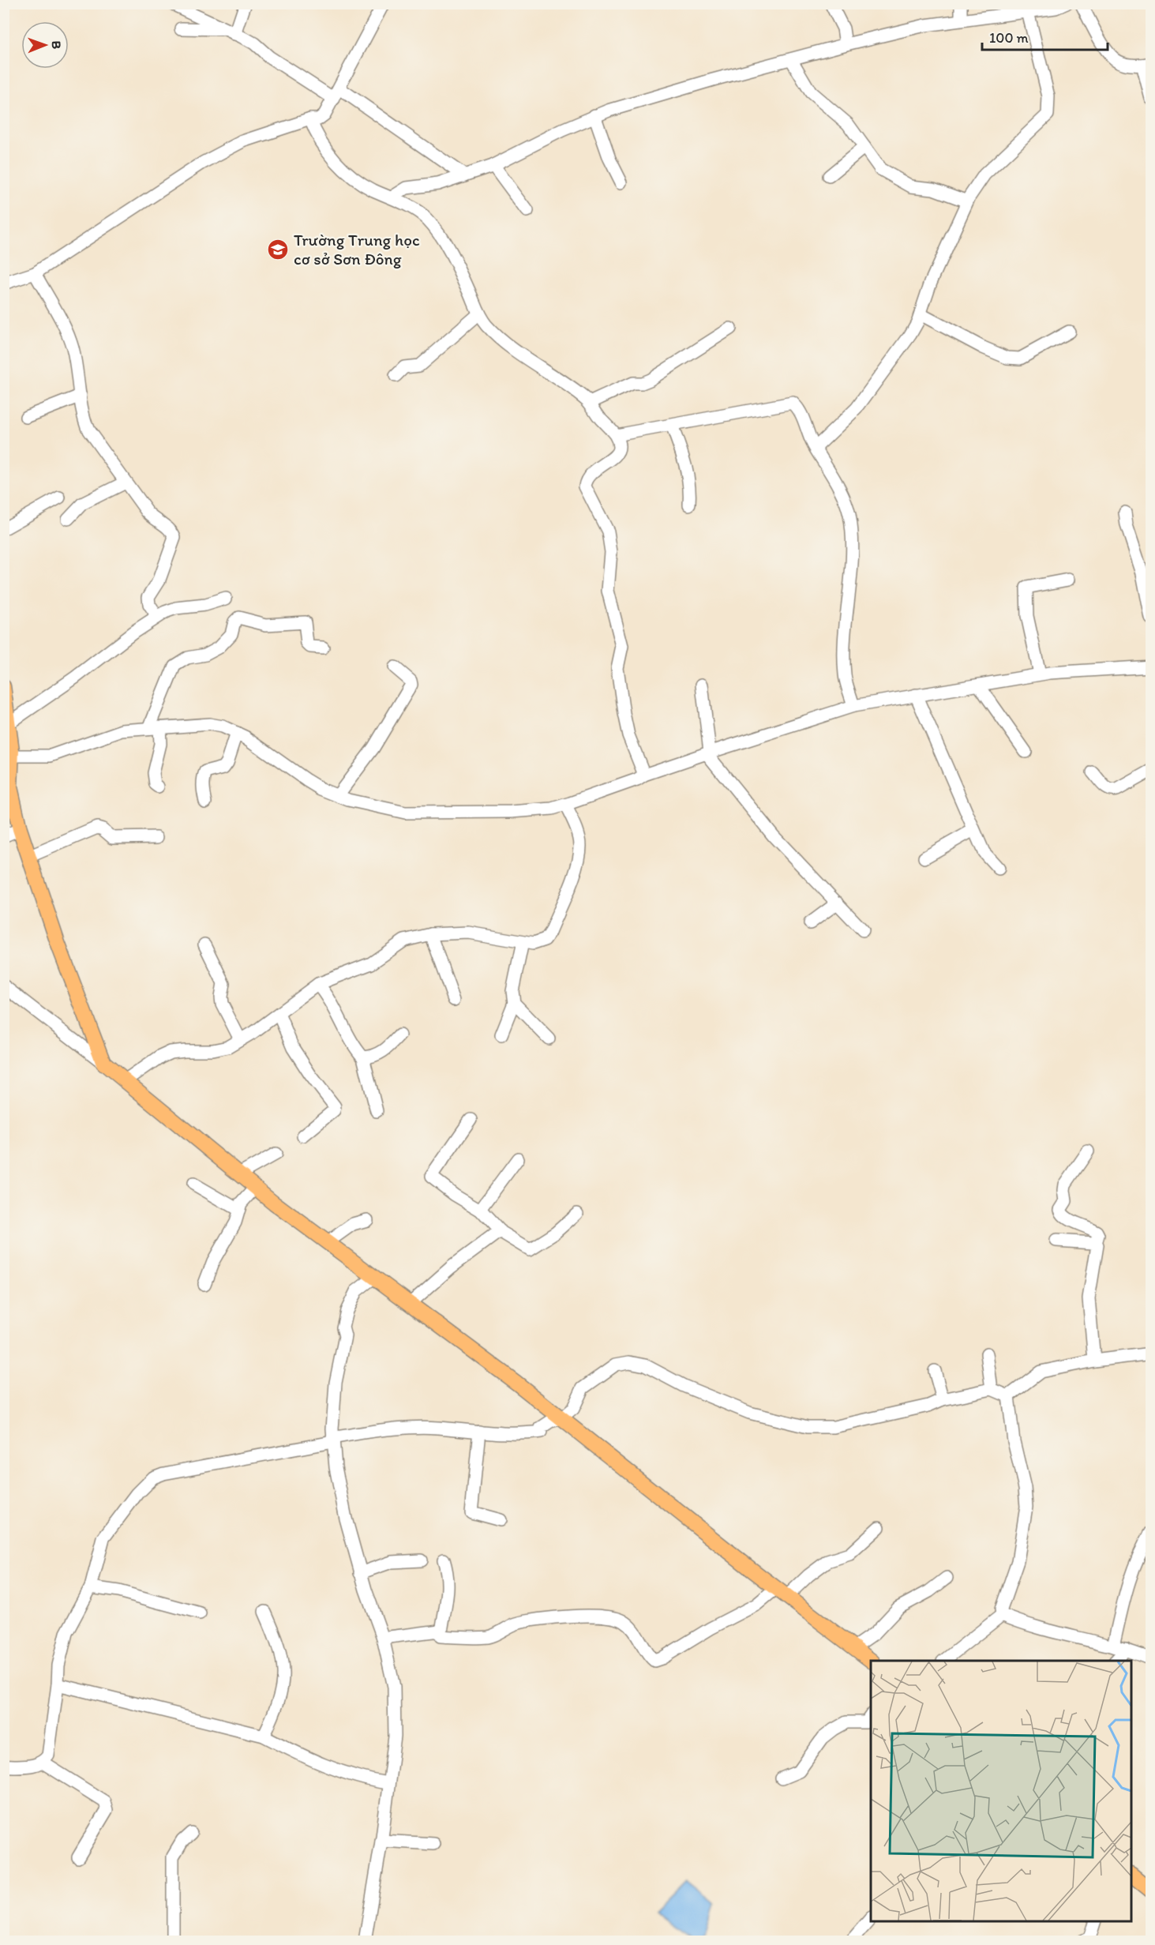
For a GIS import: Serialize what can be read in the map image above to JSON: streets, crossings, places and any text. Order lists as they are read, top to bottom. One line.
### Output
{"places":{"school or university":["Trường Trung học cơ sở Sơn Đông"]},"scale_bar":"100 m","north":"right"}
